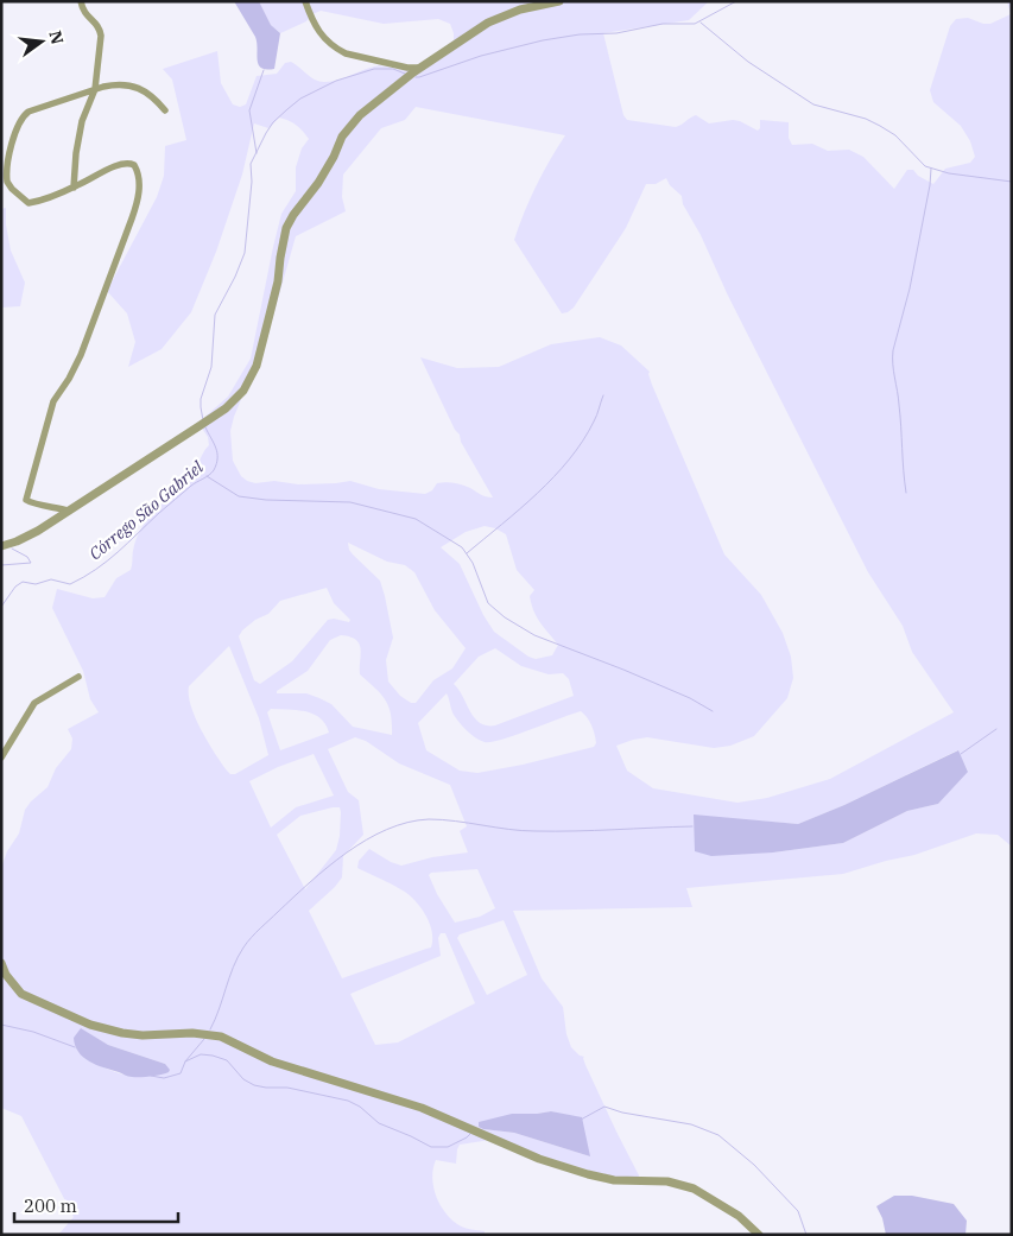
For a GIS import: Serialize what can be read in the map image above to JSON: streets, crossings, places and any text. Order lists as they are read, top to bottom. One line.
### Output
{"water":["Córrego São Gabriel"],"scale_bar":"200 m","north":"right"}
